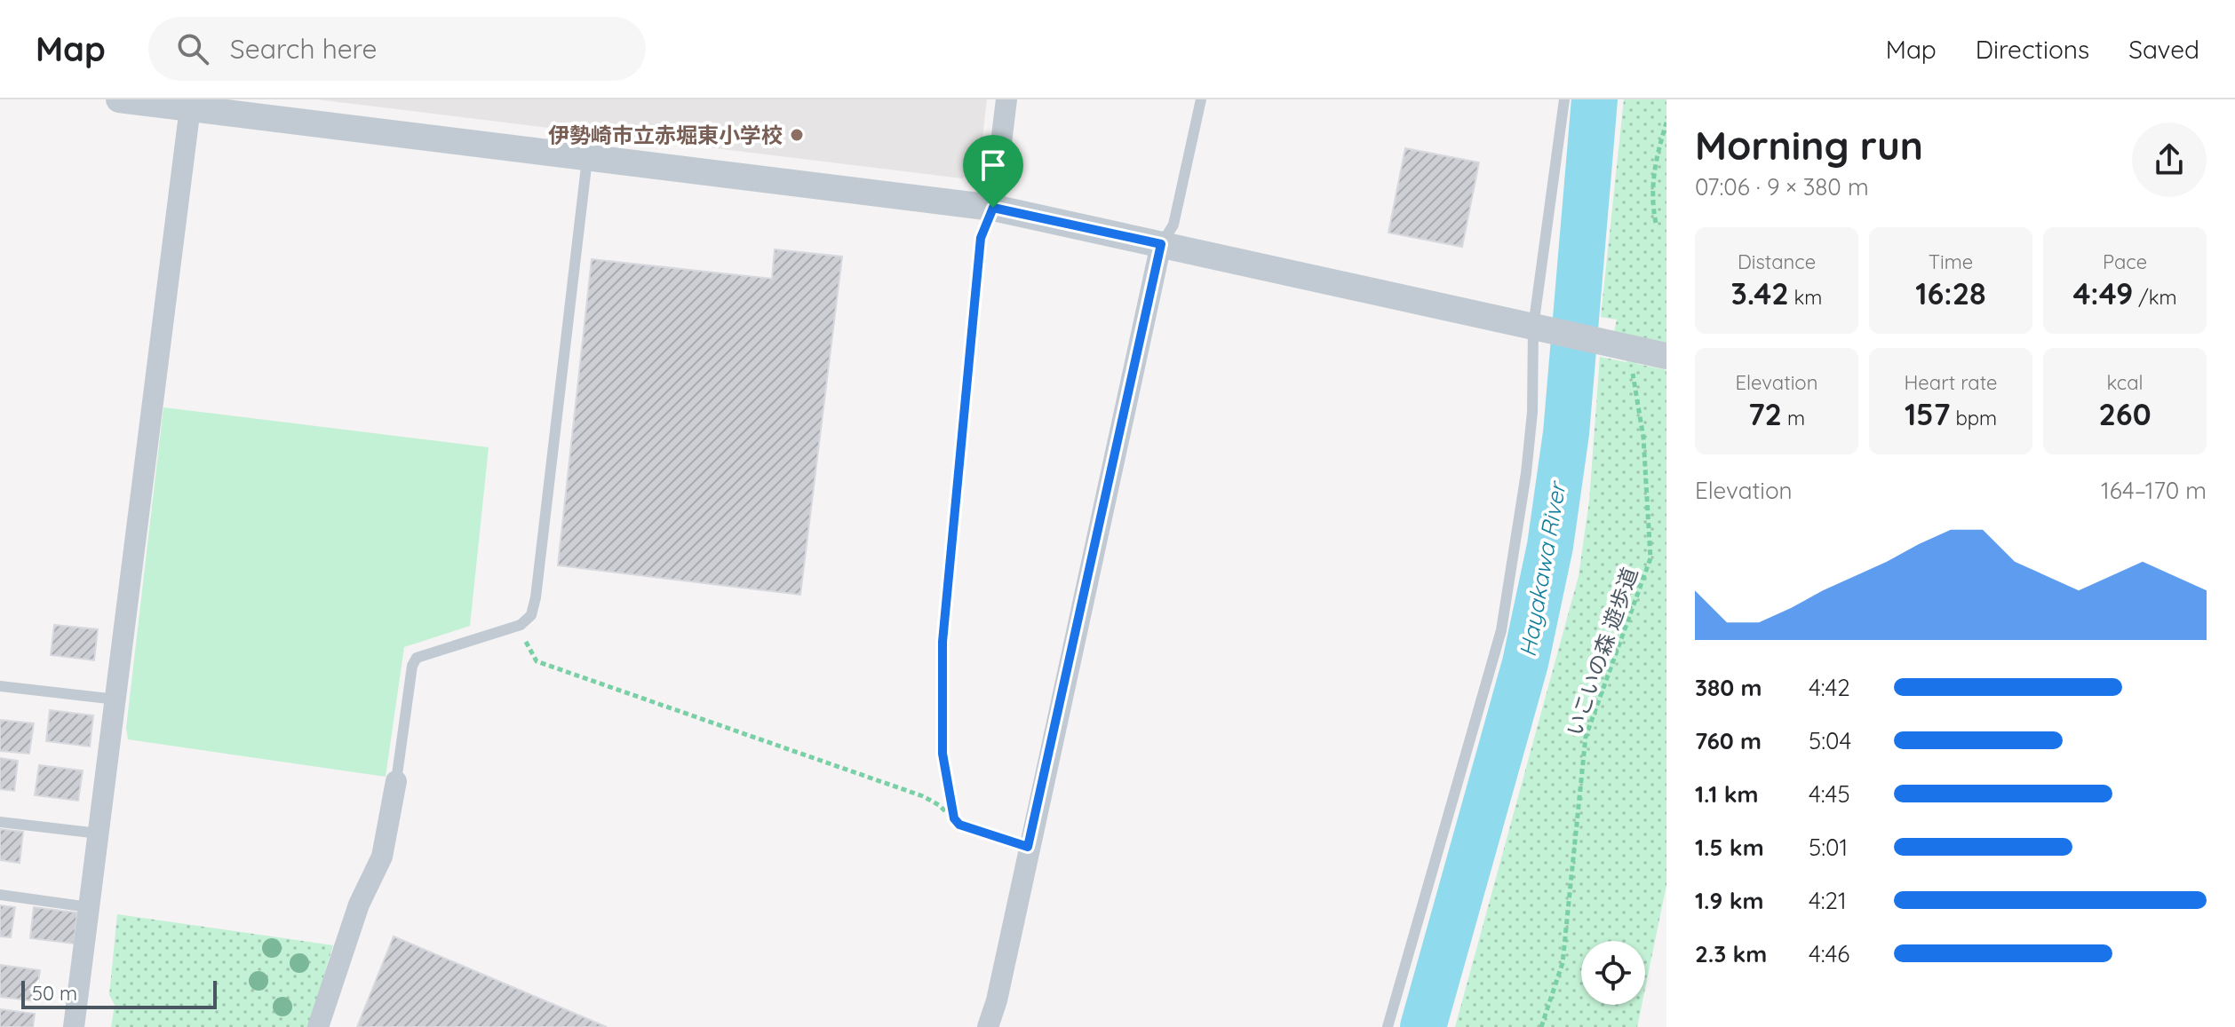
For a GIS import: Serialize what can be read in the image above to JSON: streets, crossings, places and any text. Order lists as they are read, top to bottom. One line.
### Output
{"streets":{"path":["いこいの森 遊歩道"]},"water":["Hayakawa River"],"places":["伊勢崎市立赤堀東小学校"],"scale_bar":"50 m","page":{"header":"Map","search":"Search here","nav":["Map","Directions","Saved"],"heading":["Morning run","07:06 · 9 × 380 m"],"stats":[["Distance","3.42 km"],["Time","16:28"],["Pace","4:49 /km"],["Elevation","72 m"],["Heart rate","157 bpm"],["kcal","260"]],"chart":["Elevation","164–170 m"],"list":[{"name":"380 m","note":"4:42"},{"name":"760 m","note":"5:04"},{"name":"1.1 km","note":"4:45"},{"name":"1.5 km","note":"5:01"},{"name":"1.9 km","note":"4:21"},{"name":"2.3 km","note":"4:46"}],"scale":"50 m"}}
